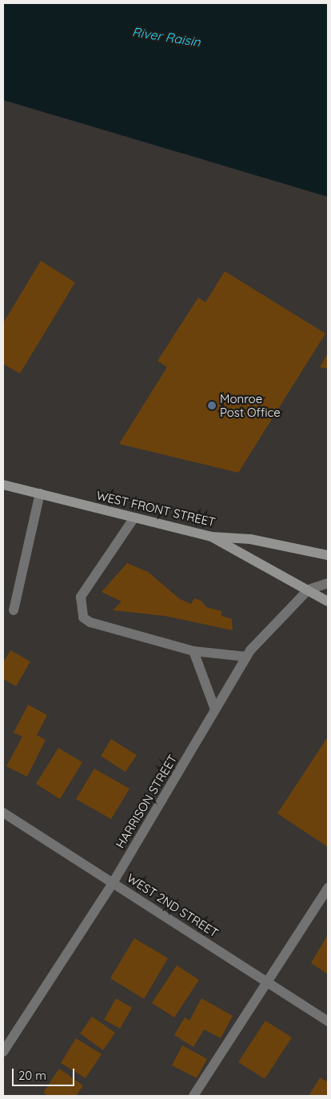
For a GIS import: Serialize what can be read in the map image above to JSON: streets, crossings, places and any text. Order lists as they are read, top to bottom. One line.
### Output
{"streets":{"street":["WEST FRONT STREET","HARRISON STREET","WEST 2ND STREET"]},"crossings":[["HARRISON STREET","WEST 2ND STREET"]],"water":["River Raisin"],"places":["Monroe Post Office"],"scale_bar":"20 m"}
